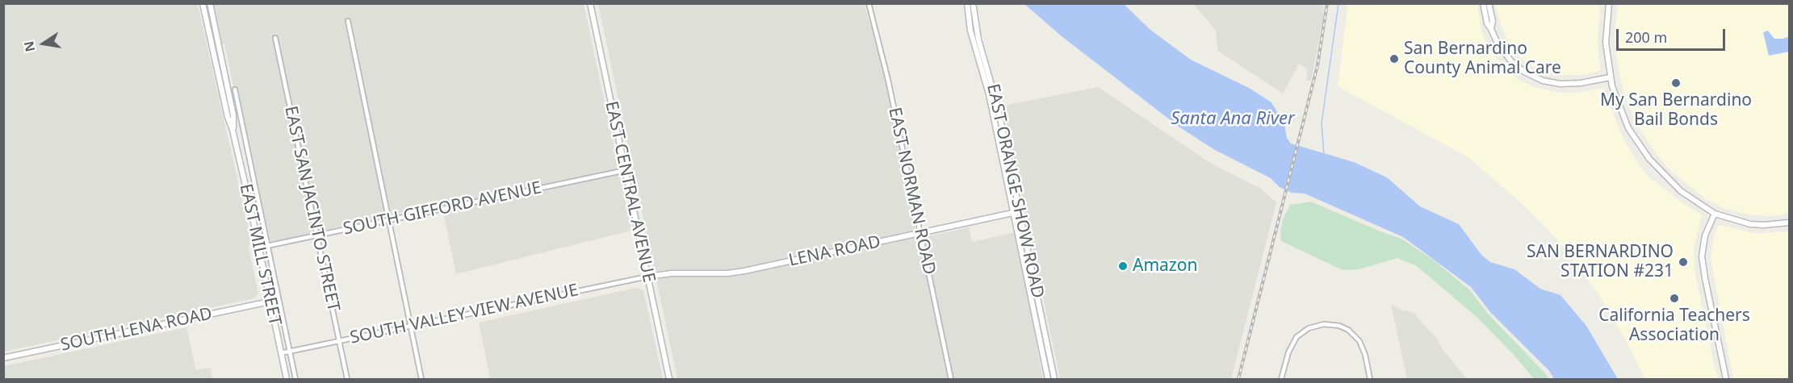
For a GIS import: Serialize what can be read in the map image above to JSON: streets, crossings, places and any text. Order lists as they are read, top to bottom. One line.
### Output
{"streets":{"street":["EAST NORMAN ROAD","EAST ORANGE SHOW ROAD","EAST CENTRAL AVENUE","EAST SAN JACINTO STREET","SOUTH GIFFORD AVENUE","LENA ROAD","EAST MILL STREET","SOUTH VALLEY VIEW AVENUE","SOUTH LENA ROAD"]},"crossings":[["EAST NORMAN ROAD","LENA ROAD"],["EAST ORANGE SHOW ROAD","LENA ROAD"],["EAST CENTRAL AVENUE","SOUTH GIFFORD AVENUE"],["EAST CENTRAL AVENUE","LENA ROAD"],["EAST CENTRAL AVENUE","SOUTH VALLEY VIEW AVENUE"],["EAST SAN JACINTO STREET","SOUTH GIFFORD AVENUE"],["EAST SAN JACINTO STREET","SOUTH VALLEY VIEW AVENUE"],["SOUTH GIFFORD AVENUE","EAST MILL STREET"],["LENA ROAD","SOUTH VALLEY VIEW AVENUE"],["EAST MILL STREET","SOUTH VALLEY VIEW AVENUE"],["EAST MILL STREET","SOUTH LENA ROAD"]],"water":["Santa Ana River"],"places":["San Bernardino County Animal Care","My San Bernardino Bail Bonds","SAN BERNARDINO STATION #231","Amazon","California Teachers Association"],"scale_bar":"200 m","north":"left"}
